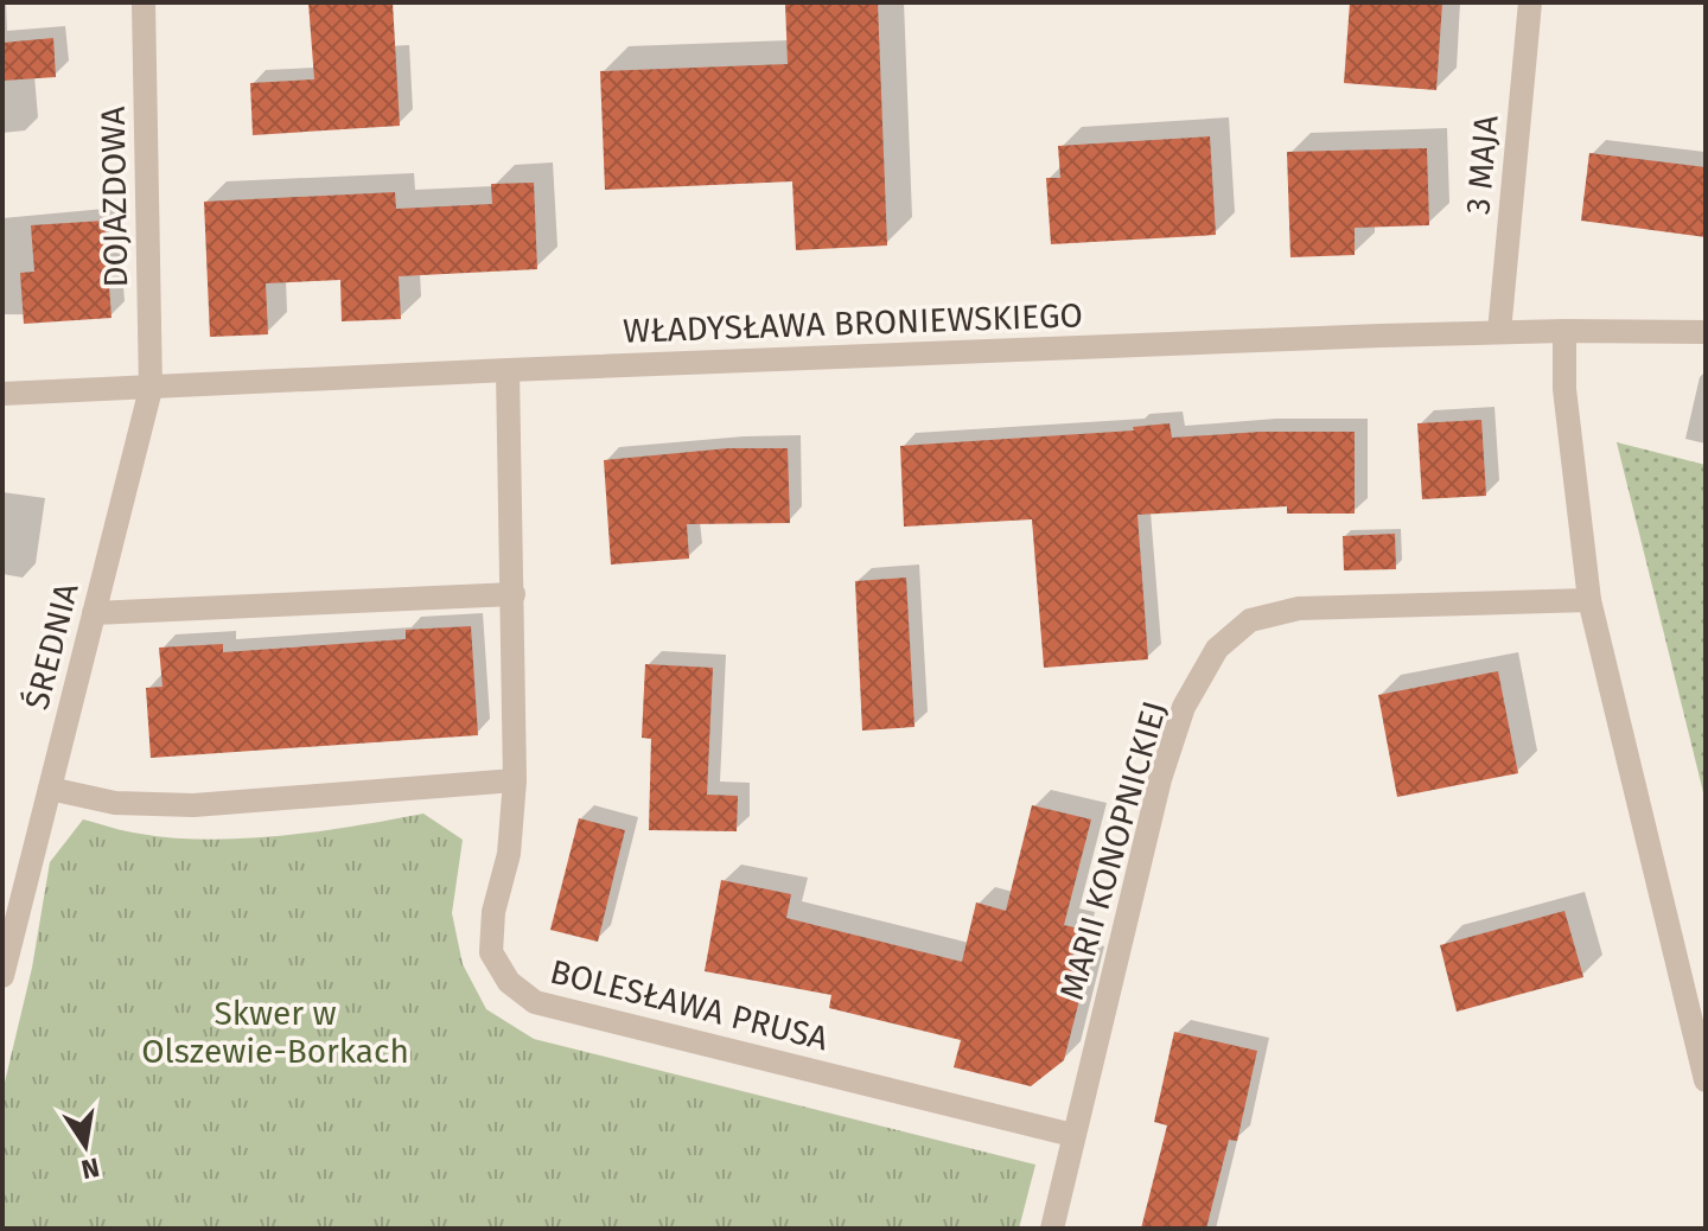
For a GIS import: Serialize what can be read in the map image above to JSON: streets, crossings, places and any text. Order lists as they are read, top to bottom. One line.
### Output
{"streets":{"street":["3 MAJA","DOJAZDOWA","WŁADYSŁAWA BRONIEWSKIEGO","ŚREDNIA","MARII KONOPNICKIEJ","BOLESŁAWA PRUSA"]},"crossings":[["3 MAJA","WŁADYSŁAWA BRONIEWSKIEGO"],["DOJAZDOWA","WŁADYSŁAWA BRONIEWSKIEGO"],["DOJAZDOWA","ŚREDNIA"],["WŁADYSŁAWA BRONIEWSKIEGO","ŚREDNIA"],["WŁADYSŁAWA BRONIEWSKIEGO","BOLESŁAWA PRUSA"],["MARII KONOPNICKIEJ","BOLESŁAWA PRUSA"]],"parks":["Skwer w Olszewie-Borkach"],"north":"bottom"}
